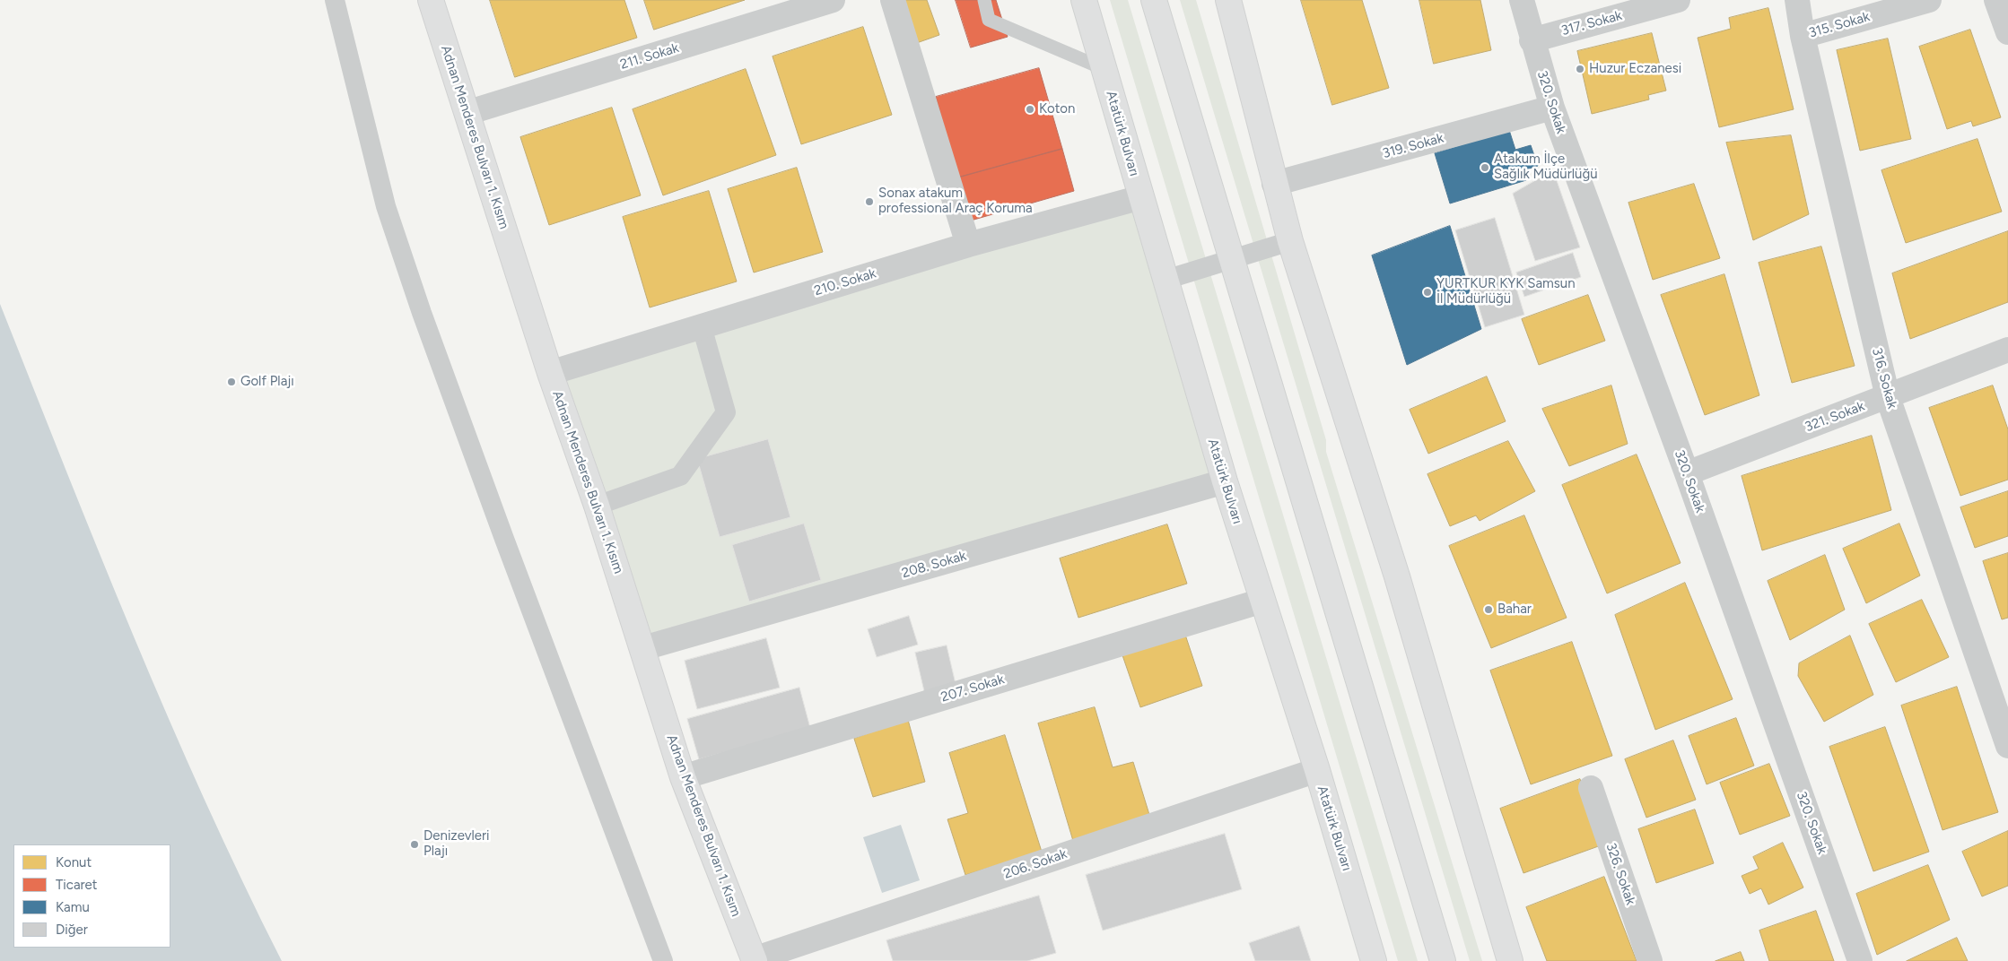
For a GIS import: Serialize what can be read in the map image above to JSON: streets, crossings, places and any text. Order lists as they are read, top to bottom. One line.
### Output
{"streets":{"main road":["Atatürk Bulvarı","Adnan Menderes Bulvarı 1. Kısım"],"street":["317. Sokak","315. Sokak","211. Sokak","320. Sokak","319. Sokak","210. Sokak","316. Sokak","321. Sokak","208. Sokak","207. Sokak","206. Sokak","326. Sokak"]},"crossings":[["317. Sokak","320. Sokak"],["315. Sokak","316. Sokak"],["211. Sokak","Adnan Menderes Bulvarı 1. Kısım"],["320. Sokak","319. Sokak"],["320. Sokak","321. Sokak"],["Atatürk Bulvarı","210. Sokak"],["Atatürk Bulvarı","208. Sokak"],["Atatürk Bulvarı","207. Sokak"],["Atatürk Bulvarı","206. Sokak"],["Adnan Menderes Bulvarı 1. Kısım","210. Sokak"],["Adnan Menderes Bulvarı 1. Kısım","208. Sokak"],["Adnan Menderes Bulvarı 1. Kısım","207. Sokak"],["Adnan Menderes Bulvarı 1. Kısım","206. Sokak"],["316. Sokak","321. Sokak"]],"places":["Huzur Eczanesi","Koton","Atakum İlçe Sağlık Müdürlüğü","Sonax atakum professional Araç Koruma","YURTKUR KYK Samsun İl Müdürlüğü","Golf Plajı","Bahar","Denizevleri Plajı"],"legend":["Konut","Ticaret","Kamu","Diğer"]}
